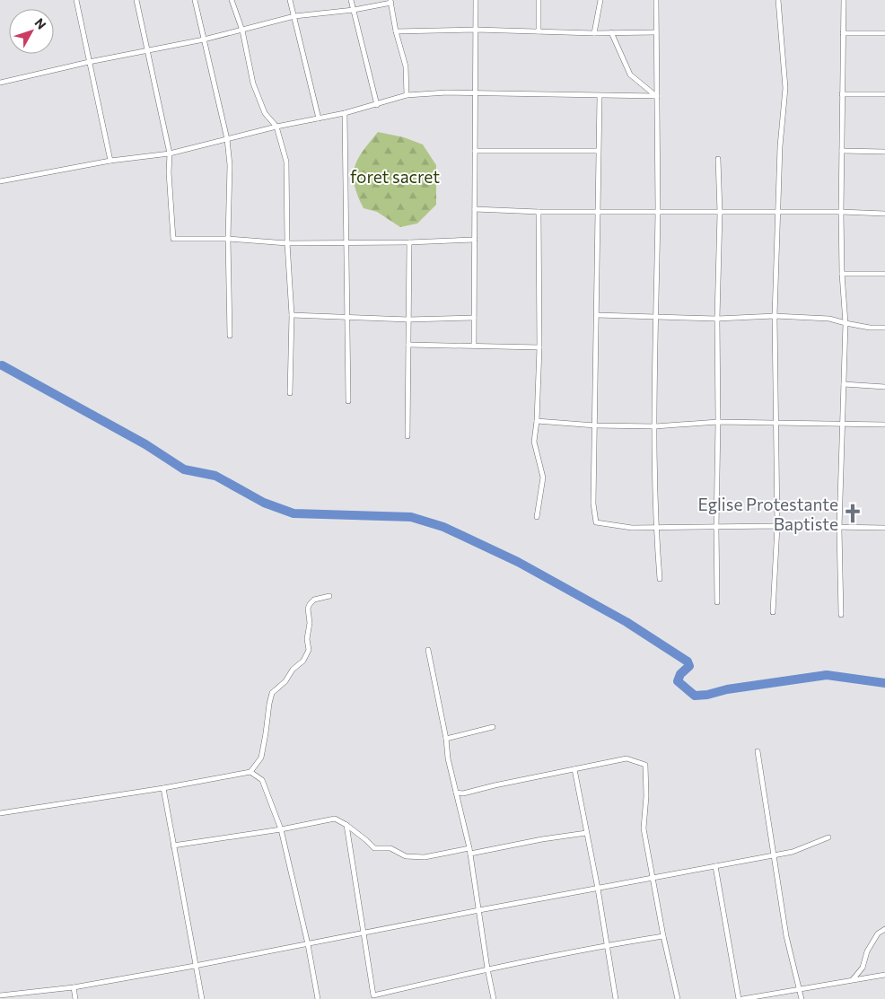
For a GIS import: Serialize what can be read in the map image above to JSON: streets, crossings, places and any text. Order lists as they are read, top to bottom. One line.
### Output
{"parks":["foret sacret"],"places":{"church":["Eglise Protestante Baptiste"]},"north":"top right"}
